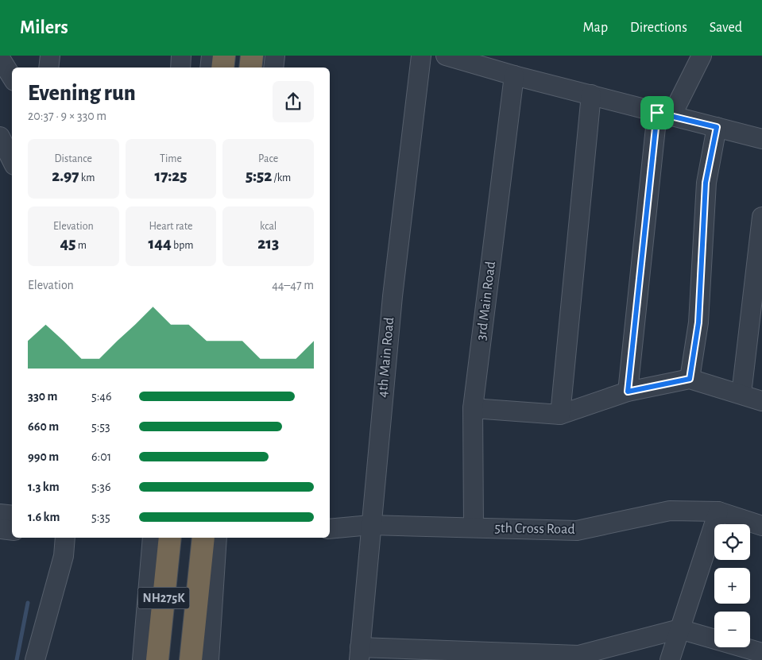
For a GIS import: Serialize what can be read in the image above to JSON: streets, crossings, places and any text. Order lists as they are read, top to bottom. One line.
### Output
{"streets":{"highway":["NH275K"],"street":["3rd Main Road","4th Main Road","5th Cross Road"]},"crossings":[["3rd Main Road","5th Cross Road"],["4th Main Road","5th Cross Road"]],"page":{"header":"Milers","nav":["Map","Directions","Saved"],"heading":["Evening run","20:37 · 9 × 330 m"],"stats":[["Distance","2.97 km"],["Time","17:25"],["Pace","5:52 /km"],["Elevation","45 m"],["Heart rate","144 bpm"],["kcal","213"]],"chart":["Elevation","44–47 m"],"list":[{"name":"330 m","note":"5:46"},{"name":"660 m","note":"5:53"},{"name":"990 m","note":"6:01"},{"name":"1.3 km","note":"5:36"},{"name":"1.6 km","note":"5:35"}],"map_buttons":["+","−"]}}
